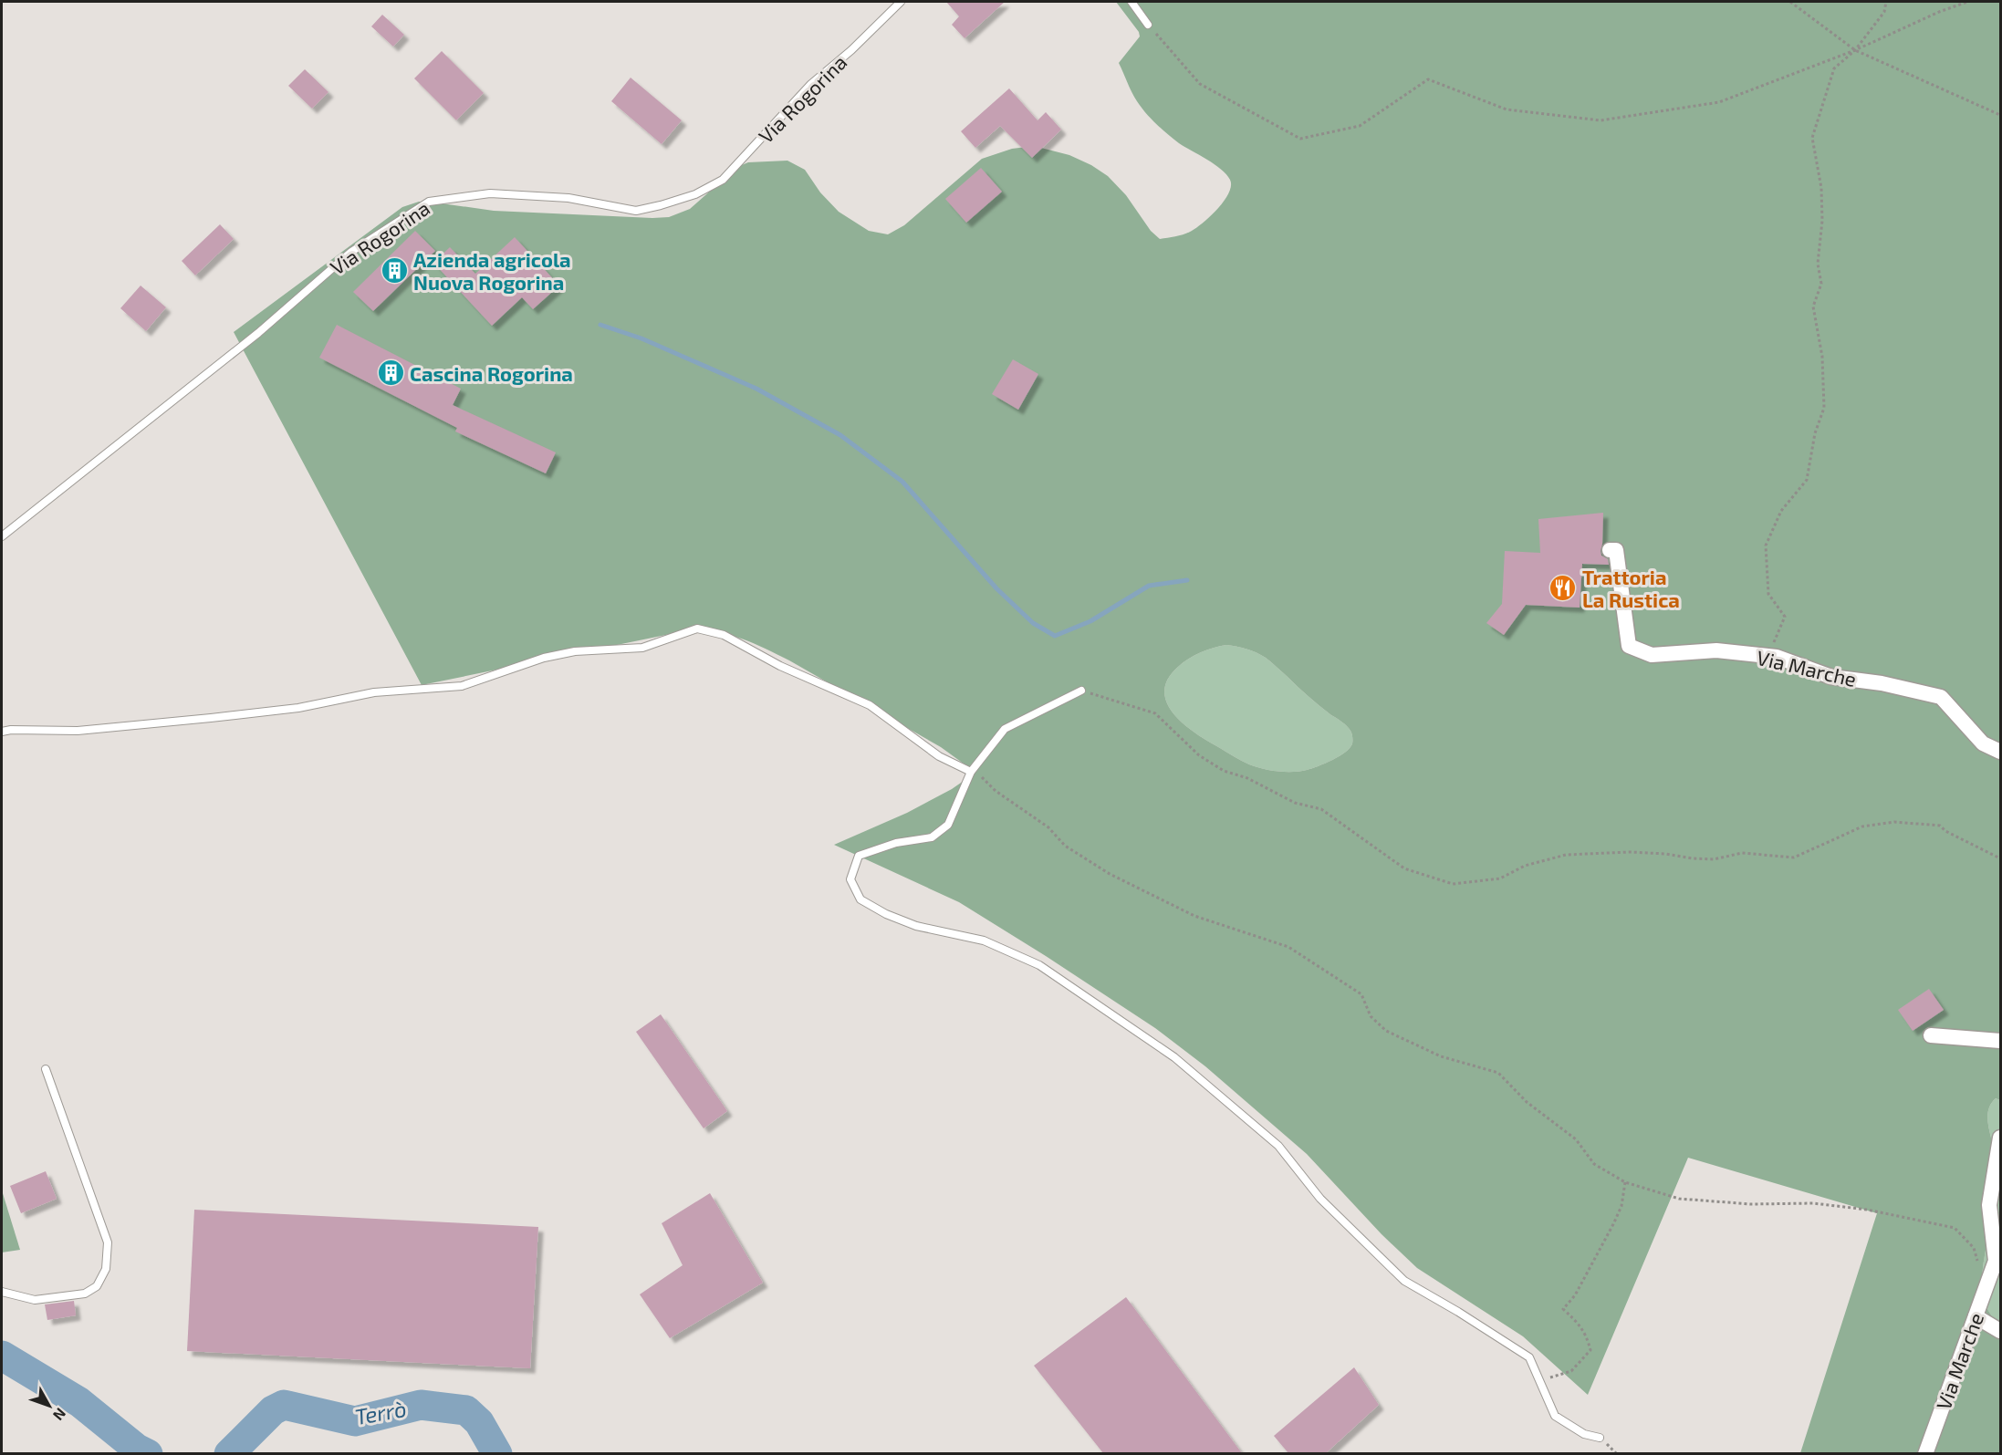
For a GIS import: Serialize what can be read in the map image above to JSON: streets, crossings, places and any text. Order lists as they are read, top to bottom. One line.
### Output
{"streets":{"street":["Via Marche"],"lane":["Via Rogorina"]},"water":["Terrò"],"places":{"building":["Azienda agricola Nuova Rogorina","Cascina Rogorina"],"restaurant":["Trattoria La Rustica"]},"north":"bottom right"}
